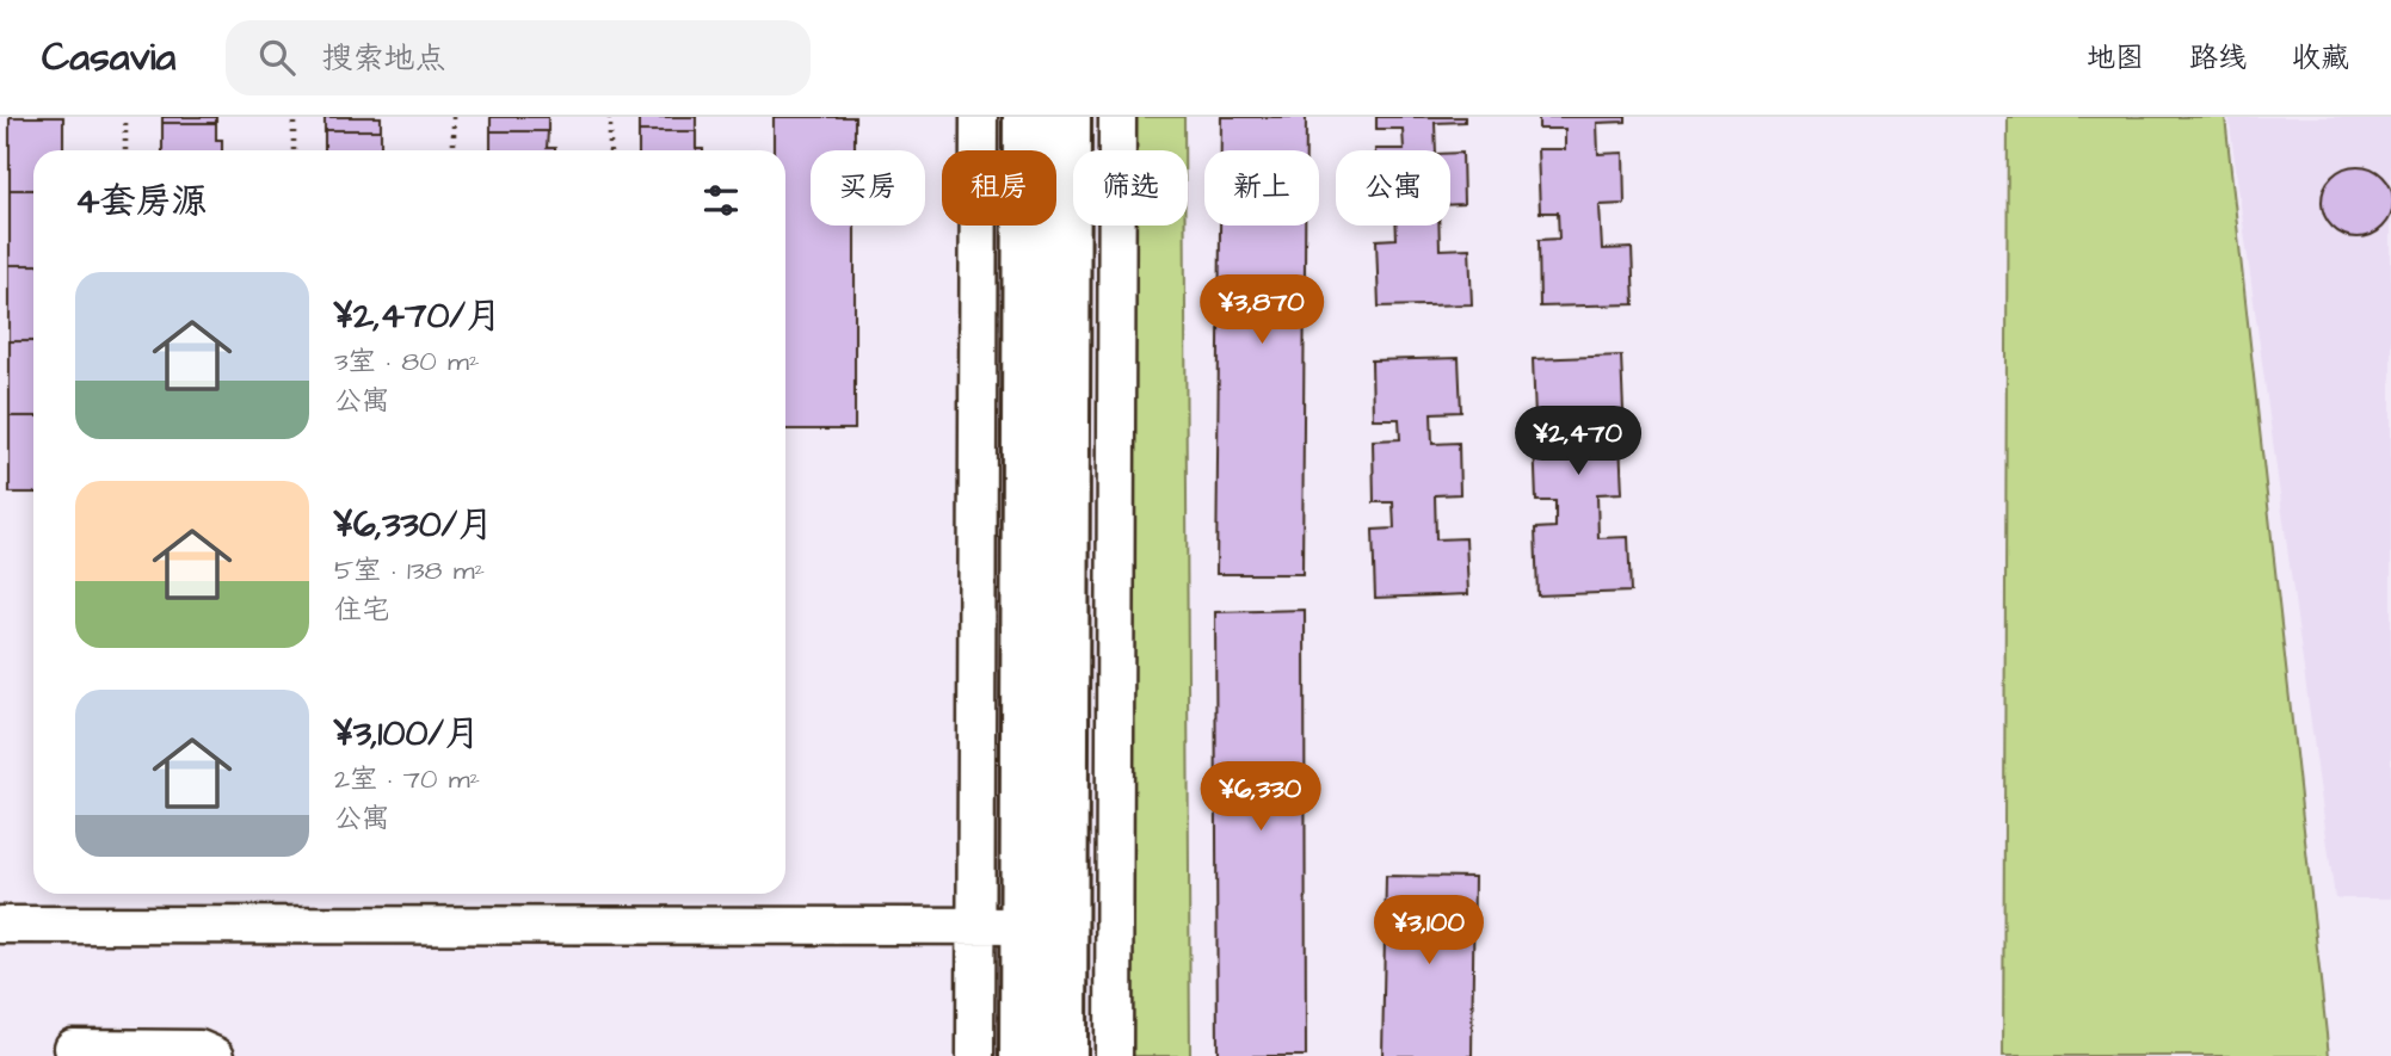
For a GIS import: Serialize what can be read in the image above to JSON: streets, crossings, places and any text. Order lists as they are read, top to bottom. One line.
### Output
{"page":{"header":"Casavia","search":"搜索地点","nav":["地图","路线","收藏"],"chip":["买房","租房","筛选","新上","公寓"],"heading":"4套房源","list":[{"name":"¥2,470/月","note":"3室 · 80 m² · 公寓"},{"name":"¥6,330/月","note":"5室 · 138 m² · 住宅"},{"name":"¥3,100/月","note":"2室 · 70 m² · 公寓"}],"price":["¥3,870","¥2,470","¥6,330","¥3,100"]}}
